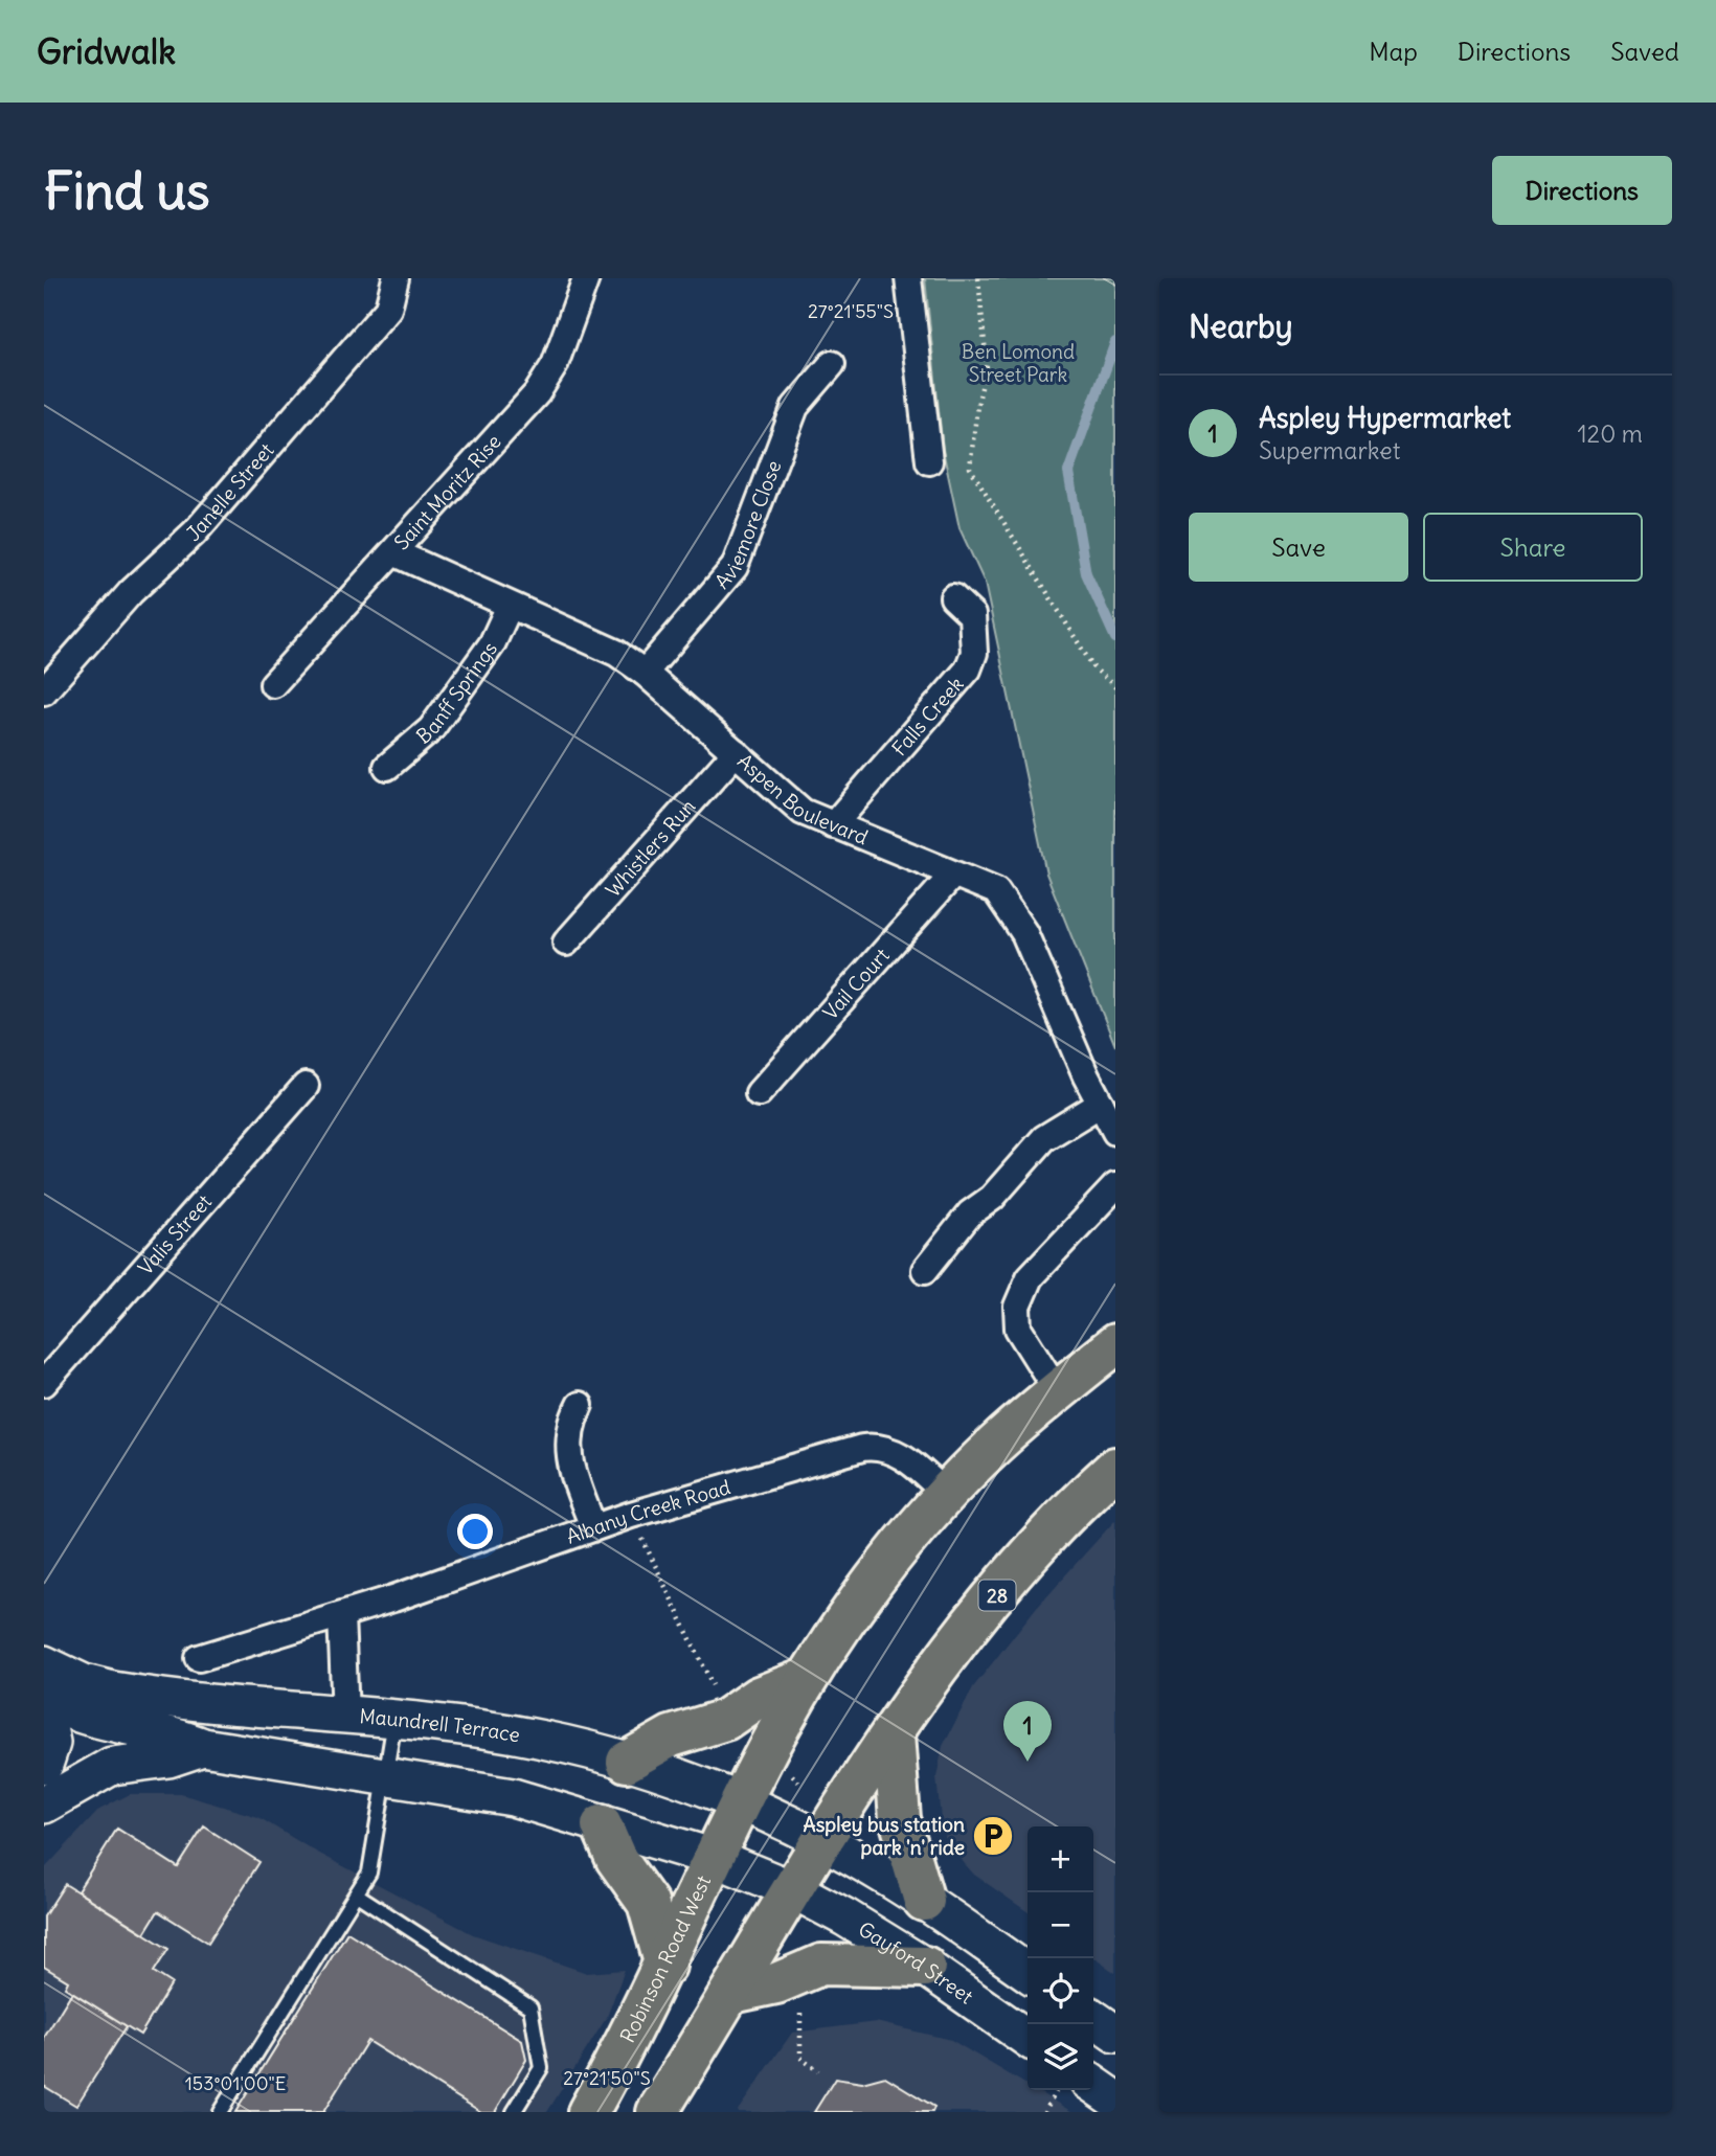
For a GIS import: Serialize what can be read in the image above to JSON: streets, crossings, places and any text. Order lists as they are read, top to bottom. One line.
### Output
{"streets":{"main road":["28","Maundrell Terrace","Robinson Road West","Gayford Street"],"street":["Janelle Street","Saint Moritz Rise","Aviemore Close","Banff Springs","Falls Creek","Aspen Boulevard","Whistlers Run","Vail Court","Valis Street","Albany Creek Road"]},"crossings":[["Saint Moritz Rise","Aspen Boulevard"],["Aviemore Close","Aspen Boulevard"],["Banff Springs","Aspen Boulevard"],["Falls Creek","Aspen Boulevard"],["Aspen Boulevard","Whistlers Run"],["Aspen Boulevard","Vail Court"],["28","Maundrell Terrace"],["28","Gayford Street"],["Maundrell Terrace","Robinson Road West"]],"parks":["Ben Lomond Street Park"],"places":{"parking":["Aspley bus station park 'n' ride"]},"page":{"header":"Gridwalk","nav":["Map","Directions","Saved"],"buttons":["Directions",["Save","Share"]],"title":"Find us","heading":"Nearby","list":[{"mark":"1","name":"Aspley Hypermarket","note":"Supermarket","value":"120 m"}],"pins":"1","map_buttons":["+","−"]},"coordinates":["27°21'55\"S","27°21'50\"S","153°01'00\"E"]}
